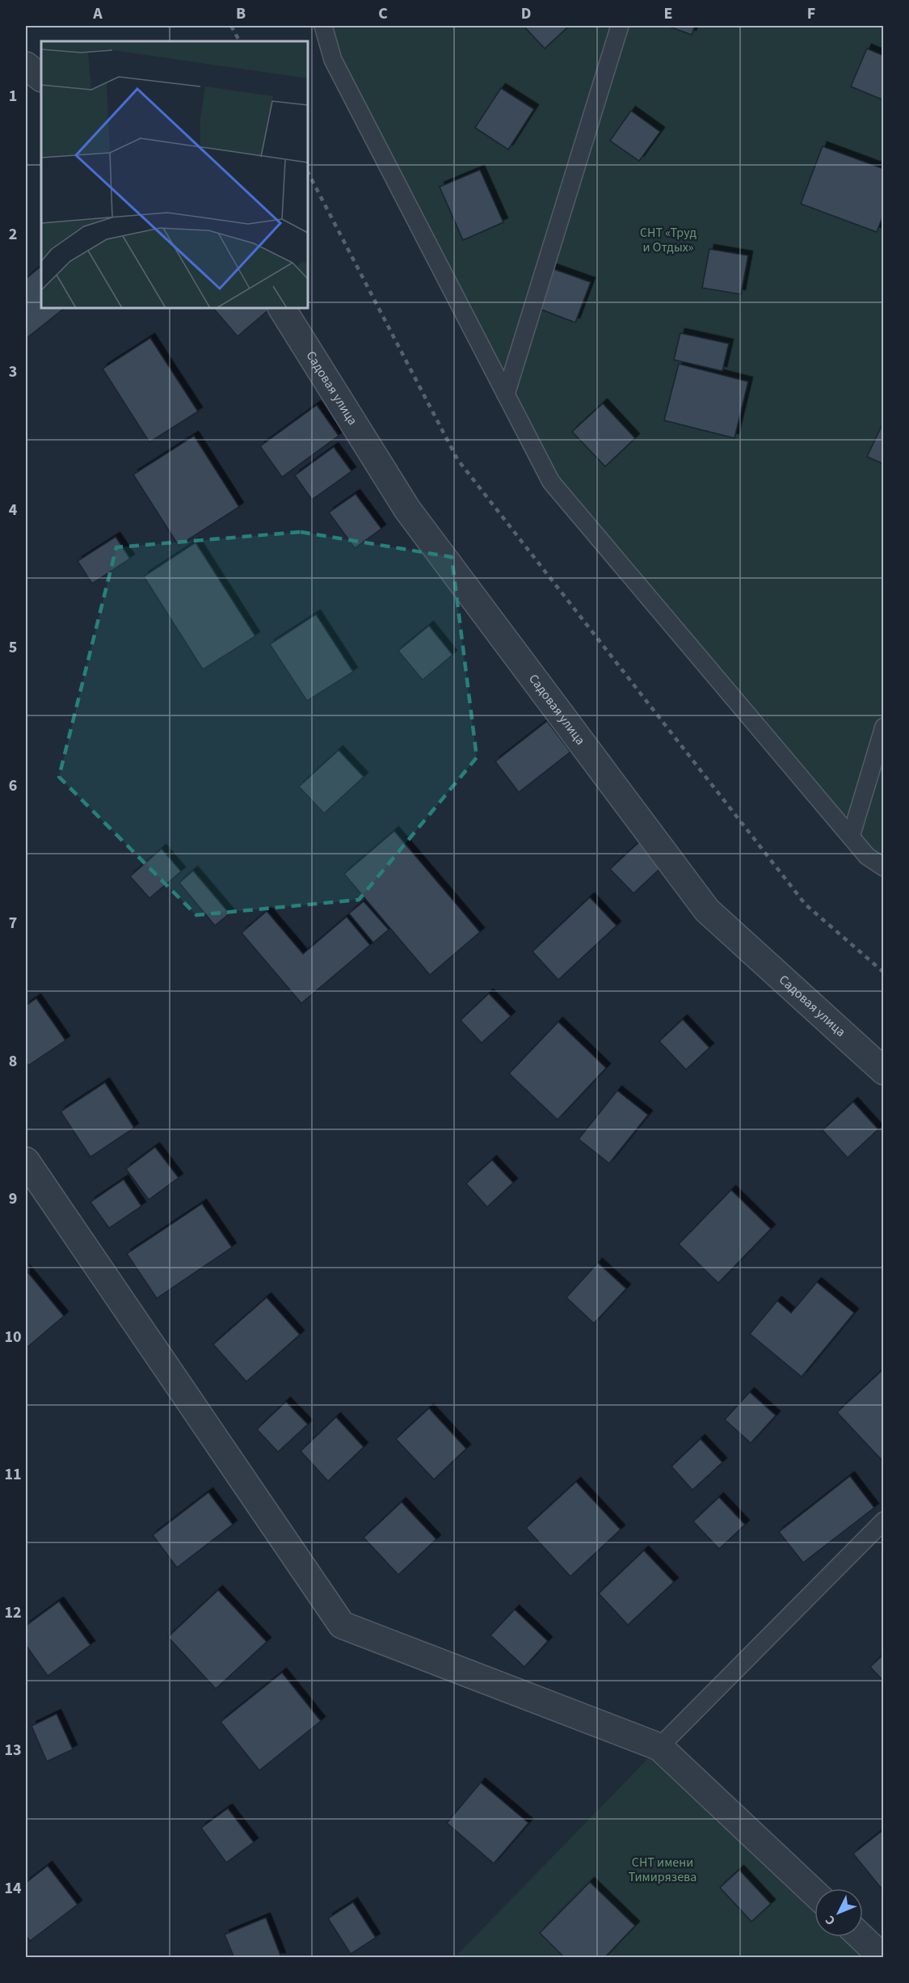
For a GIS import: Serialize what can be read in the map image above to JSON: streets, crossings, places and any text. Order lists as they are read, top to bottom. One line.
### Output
{"streets":{"street":["Садовая улица"]},"parks":["СНТ «Труд и Отдых»","СНТ имени Тимирязева"],"north":"bottom left","grid":{"columns":["A","B","C","D","E","F"],"rows":["1","2","3","4","5","6","7","8","9","10","11","12","13","14"]}}
